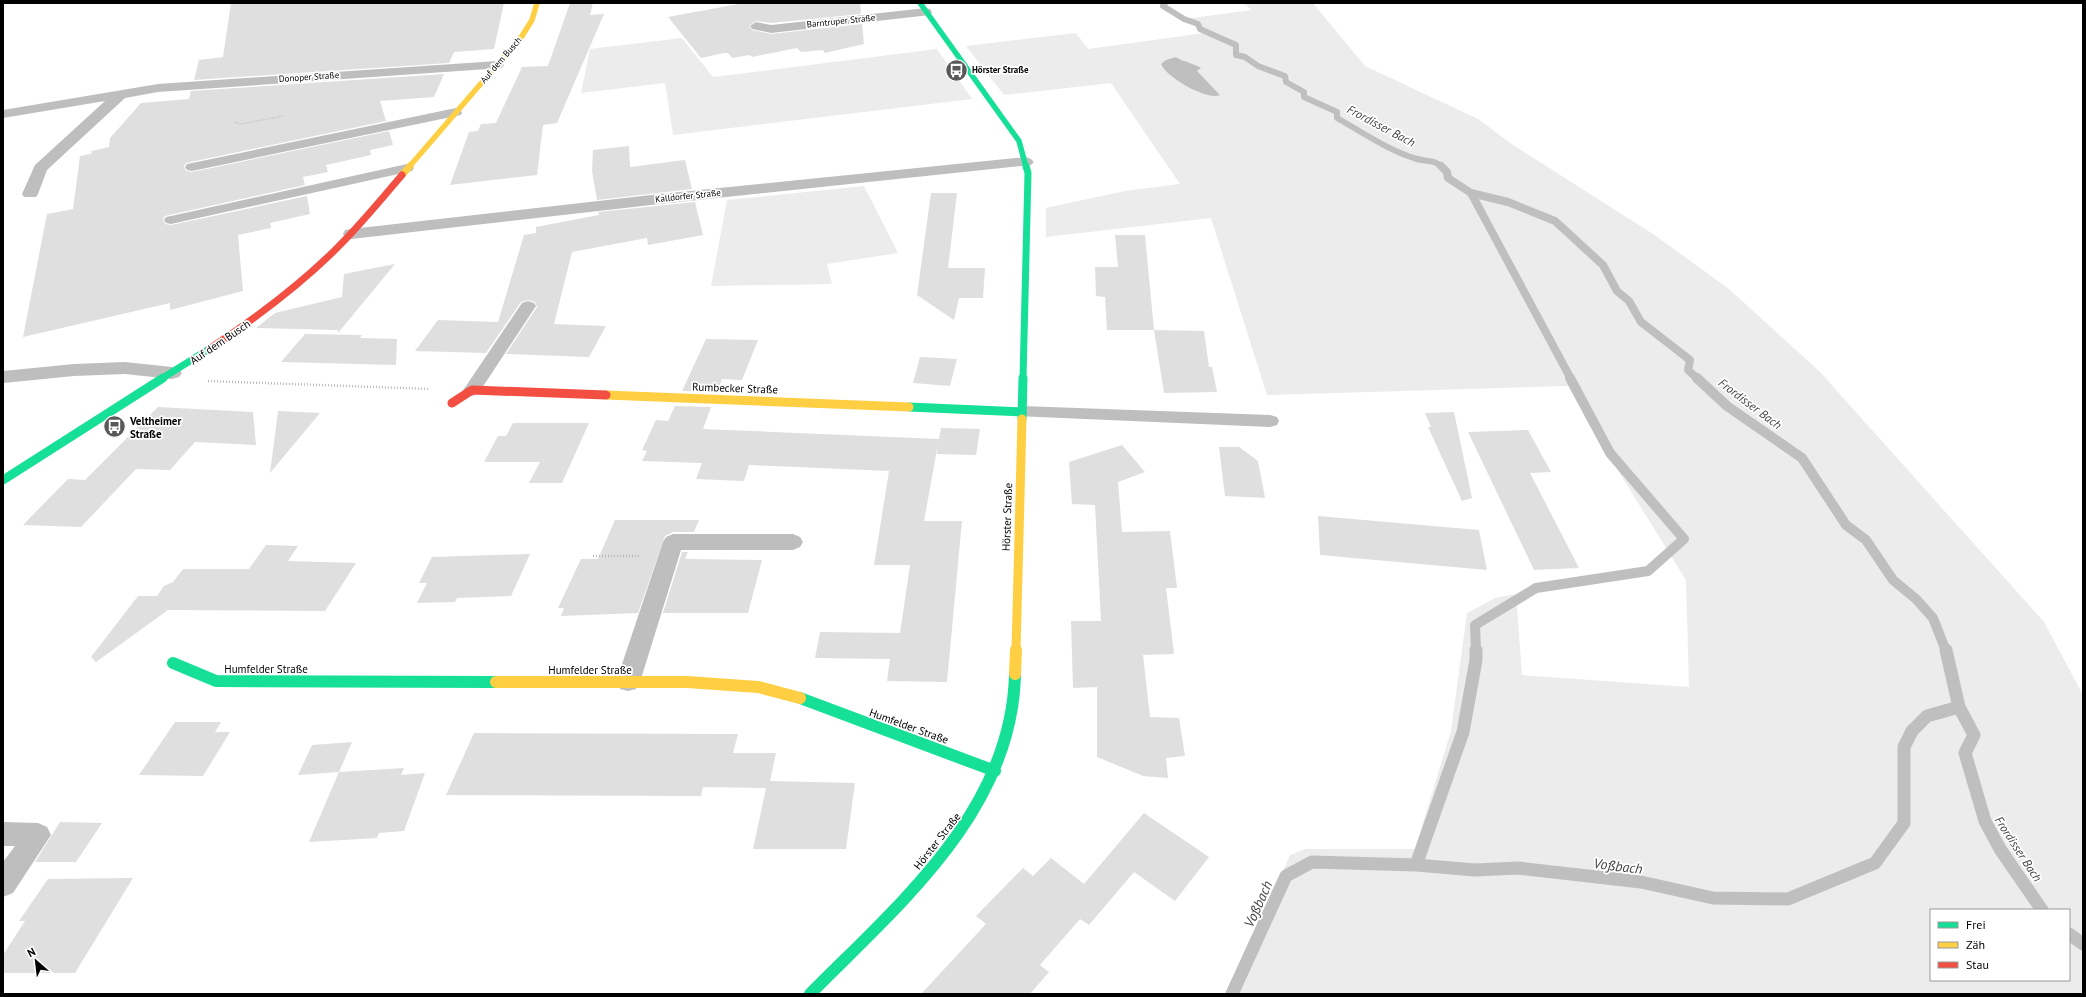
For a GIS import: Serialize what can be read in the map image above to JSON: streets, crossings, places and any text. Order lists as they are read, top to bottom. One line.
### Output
{"streets":{"street":["Barntruper Straße","Auf dem Busch","Donoper Straße","Kalldorfer Straße","Rumbecker Straße","Hörster Straße","Humfelder Straße"]},"crossings":[["Barntruper Straße","Hörster Straße"],["Auf dem Busch","Donoper Straße"],["Auf dem Busch","Kalldorfer Straße"],["Kalldorfer Straße","Hörster Straße"],["Rumbecker Straße","Hörster Straße"],["Hörster Straße","Humfelder Straße"]],"water":["Frordisser Bach","Voßbach"],"places":{"bus stop":["Hörster Straße","Veltheimer Straße"]},"legend":["Frei","Zäh","Stau"],"north":"top left"}
